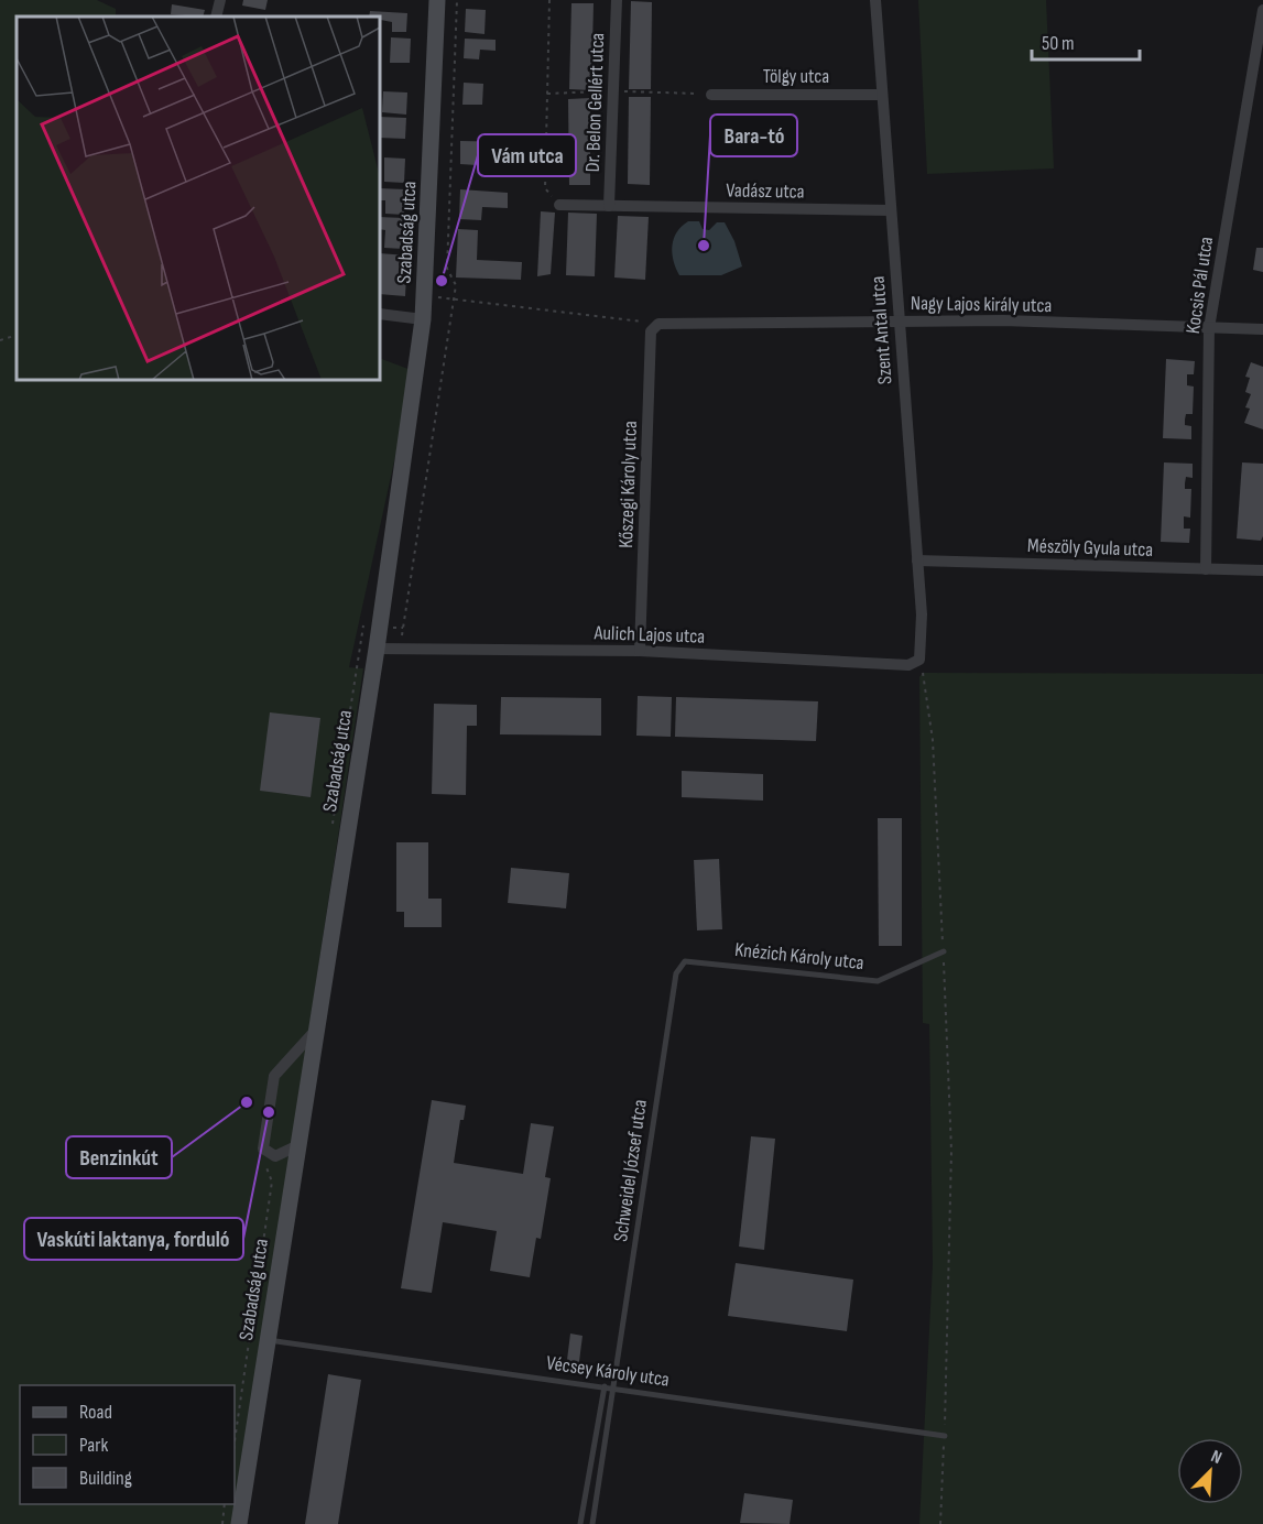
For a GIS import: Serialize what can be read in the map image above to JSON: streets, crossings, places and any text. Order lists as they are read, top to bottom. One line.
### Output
{"streets":{"main road":["Szabadság utca"],"street":["Tölgy utca","Dr. Belon Gellért utca","Vadász utca","Kocsis Pál utca","Nagy Lajos király utca","Szent Antal utca","Kőszegi Károly utca","Mészöly Gyula utca","Aulich Lajos utca"],"lane":["Knézich Károly utca","Schweidel József utca","Vécsey Károly utca"]},"crossings":[["Tölgy utca","Szent Antal utca"],["Dr. Belon Gellért utca","Vadász utca"],["Vadász utca","Szent Antal utca"],["Szabadság utca","Aulich Lajos utca"],["Szabadság utca","Vécsey Károly utca"],["Kocsis Pál utca","Nagy Lajos király utca"],["Kocsis Pál utca","Mészöly Gyula utca"],["Nagy Lajos király utca","Szent Antal utca"],["Nagy Lajos király utca","Kőszegi Károly utca"],["Szent Antal utca","Mészöly Gyula utca"],["Szent Antal utca","Aulich Lajos utca"],["Kőszegi Károly utca","Aulich Lajos utca"],["Knézich Károly utca","Schweidel József utca"],["Schweidel József utca","Vécsey Károly utca"]],"places":["Bara-tó","Vám utca","Benzinkút","Vaskúti laktanya, forduló"],"legend":["Road","Park","Building"],"scale_bar":"50 m","north":"top right"}
